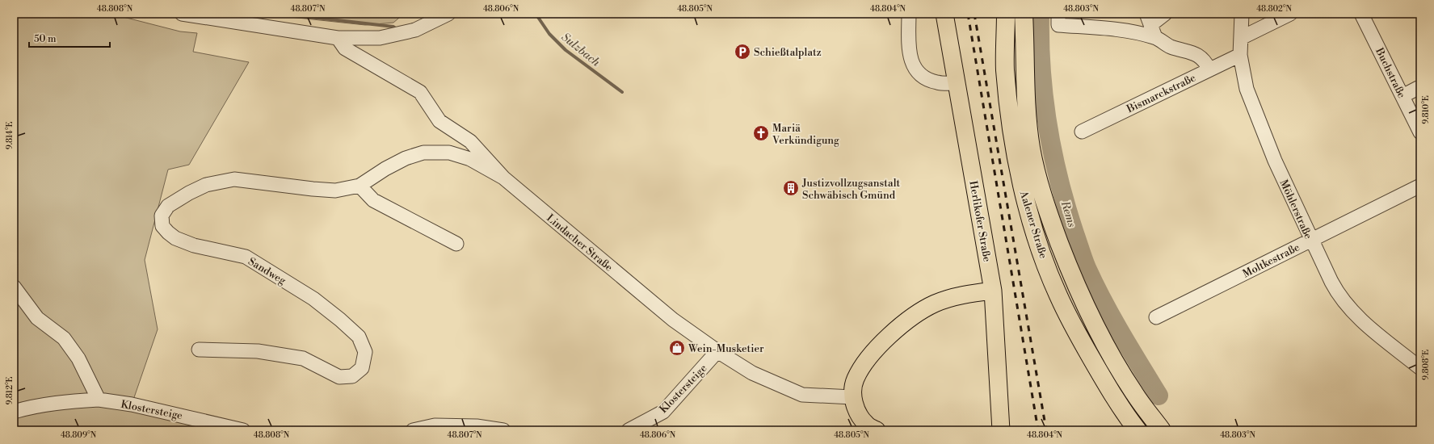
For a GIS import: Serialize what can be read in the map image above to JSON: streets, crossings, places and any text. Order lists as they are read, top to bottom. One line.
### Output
{"streets":{"highway":["Aalener Straße"],"main road":["Herlikofer Straße"],"street":["Buchstraße","Bismarckstraße","Möhlerstraße","Lindacher Straße","Moltkestraße","Sandweg","Klostersteige"]},"crossings":[["Bismarckstraße","Möhlerstraße"],["Möhlerstraße","Moltkestraße"],["Lindacher Straße","Sandweg"],["Lindacher Straße","Klostersteige"]],"water":["Sulzbach","Rems"],"places":{"parking":["Schießtalplatz"],"church":["Mariä Verkündigung"],"building":["Justizvollzugsanstalt Schwäbisch Gmünd"],"shop":["Wein-Musketier"]},"scale_bar":"50 m","coordinates":["48.808°N","48.807°N","48.806°N","48.805°N","48.804°N","48.803°N","48.802°N","9.810°E","9.814°E","9.808°E","9.812°E","48.809°N"]}
